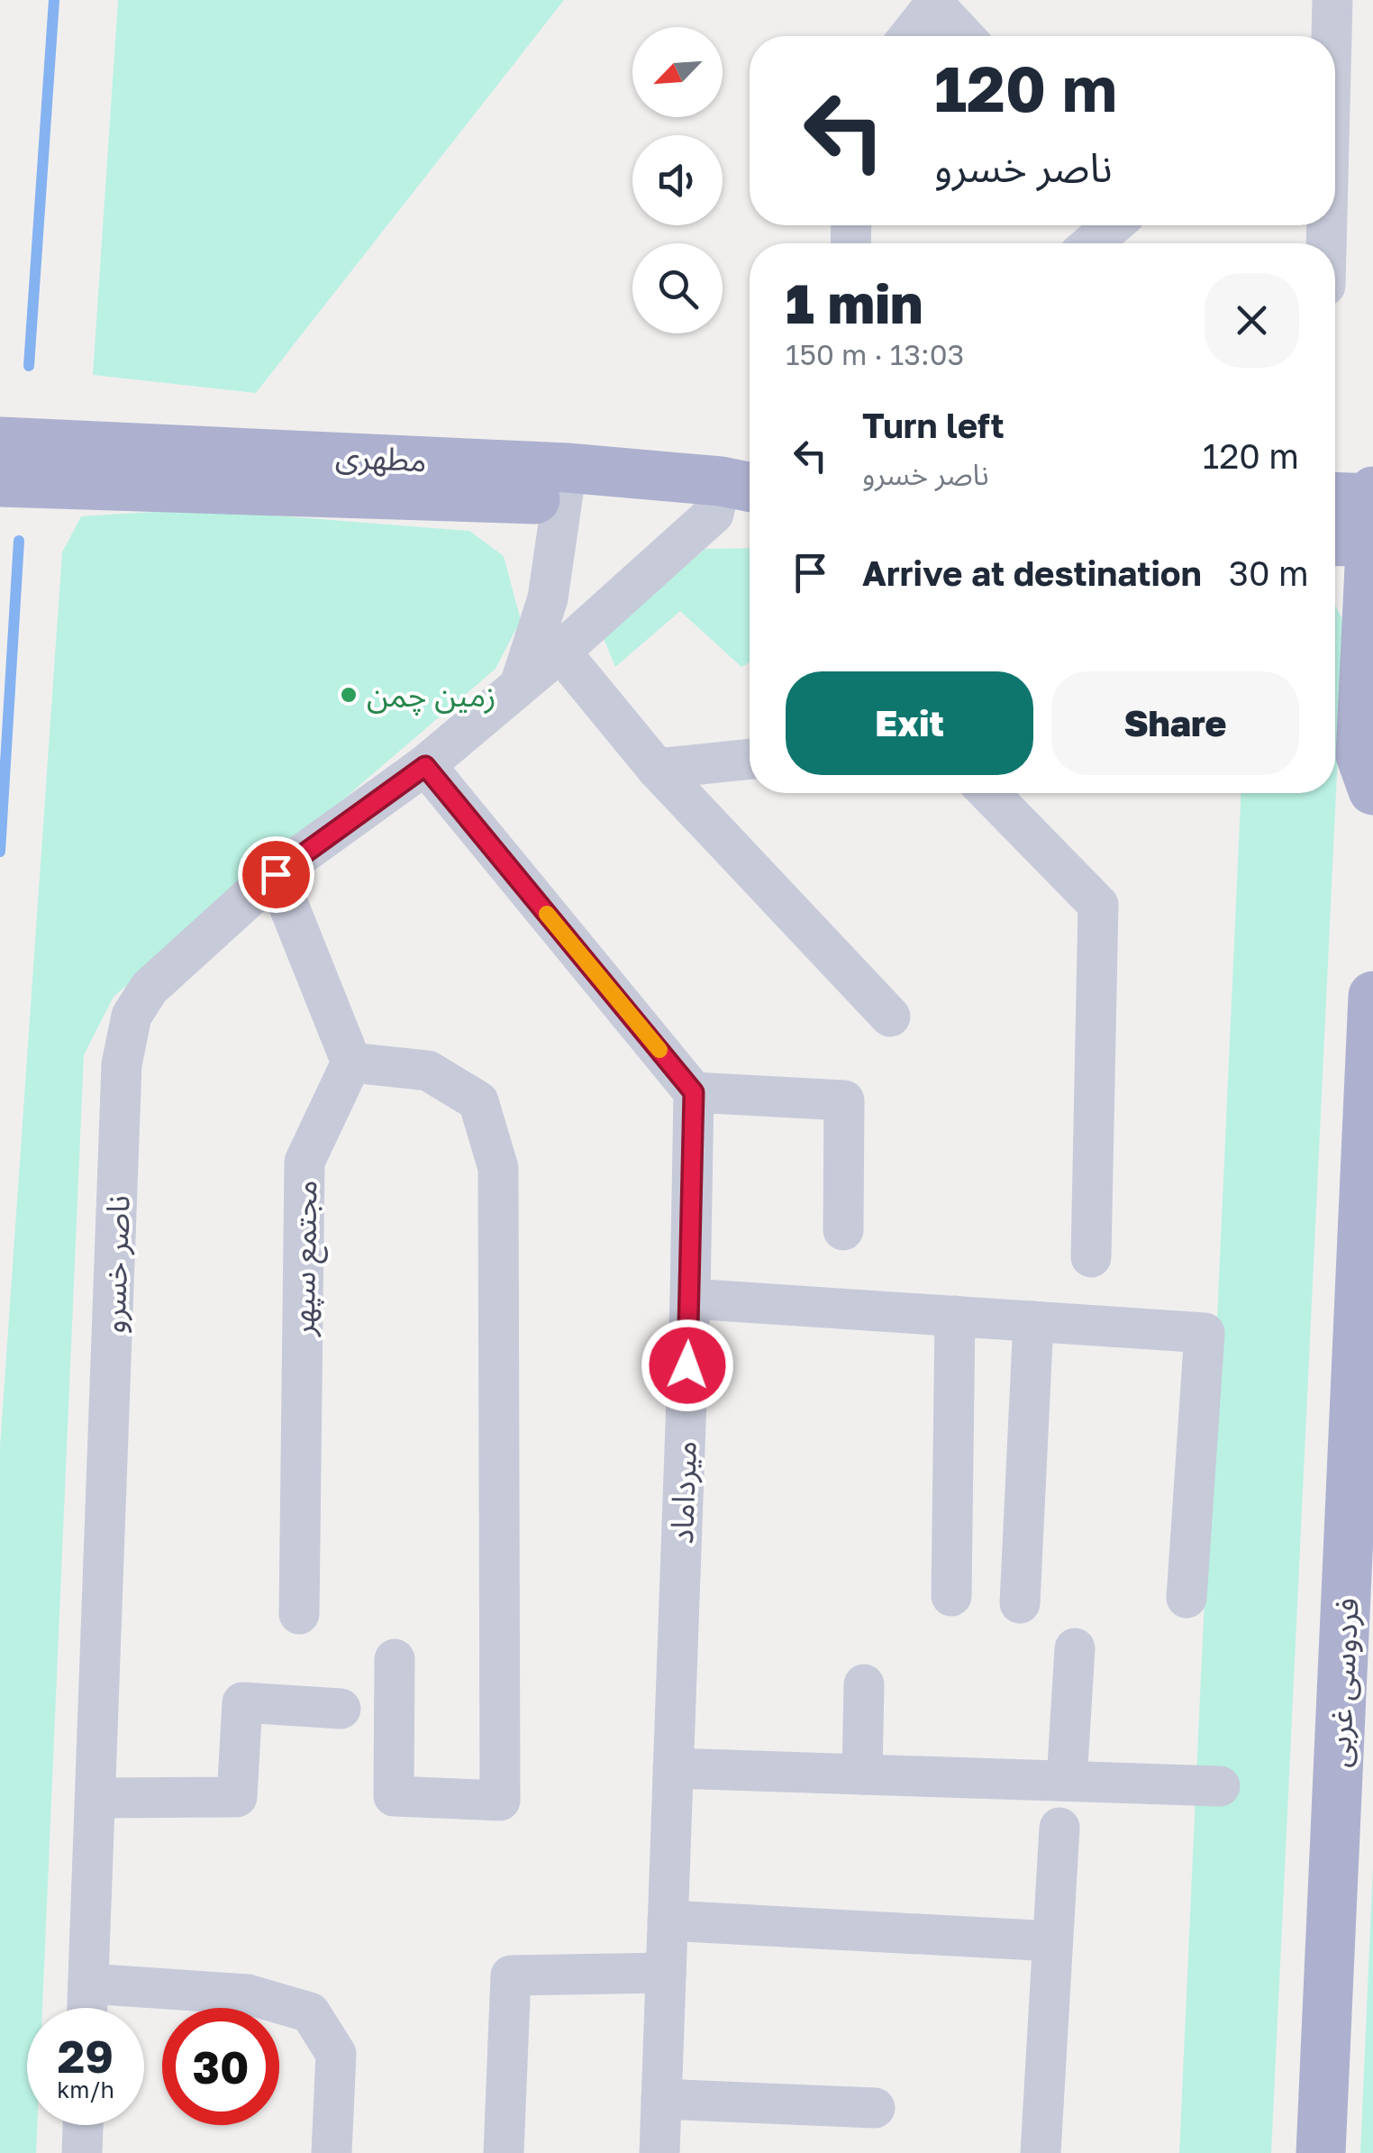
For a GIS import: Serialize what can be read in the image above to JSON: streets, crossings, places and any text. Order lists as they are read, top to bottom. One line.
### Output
{"streets":{"main road":["مطهری","فردوسی غربی"],"street":["مجتمع سپهر","ناصر خسرو","میرداماد"]},"crossings":[["مطهری","ناصر خسرو"]],"places":["زمین چمن"],"north":"bottom left","page":{"turn":["120 m","ناصر خسرو"],"heading":["1 min","150 m · 13:03"],"list":[{"name":"Turn left","note":"ناصر خسرو","value":"120 m"},{"name":"Arrive at destination","value":"30 m"}],"buttons":["Exit","Share"],"speed":"29 km/h","limit":"30"}}
